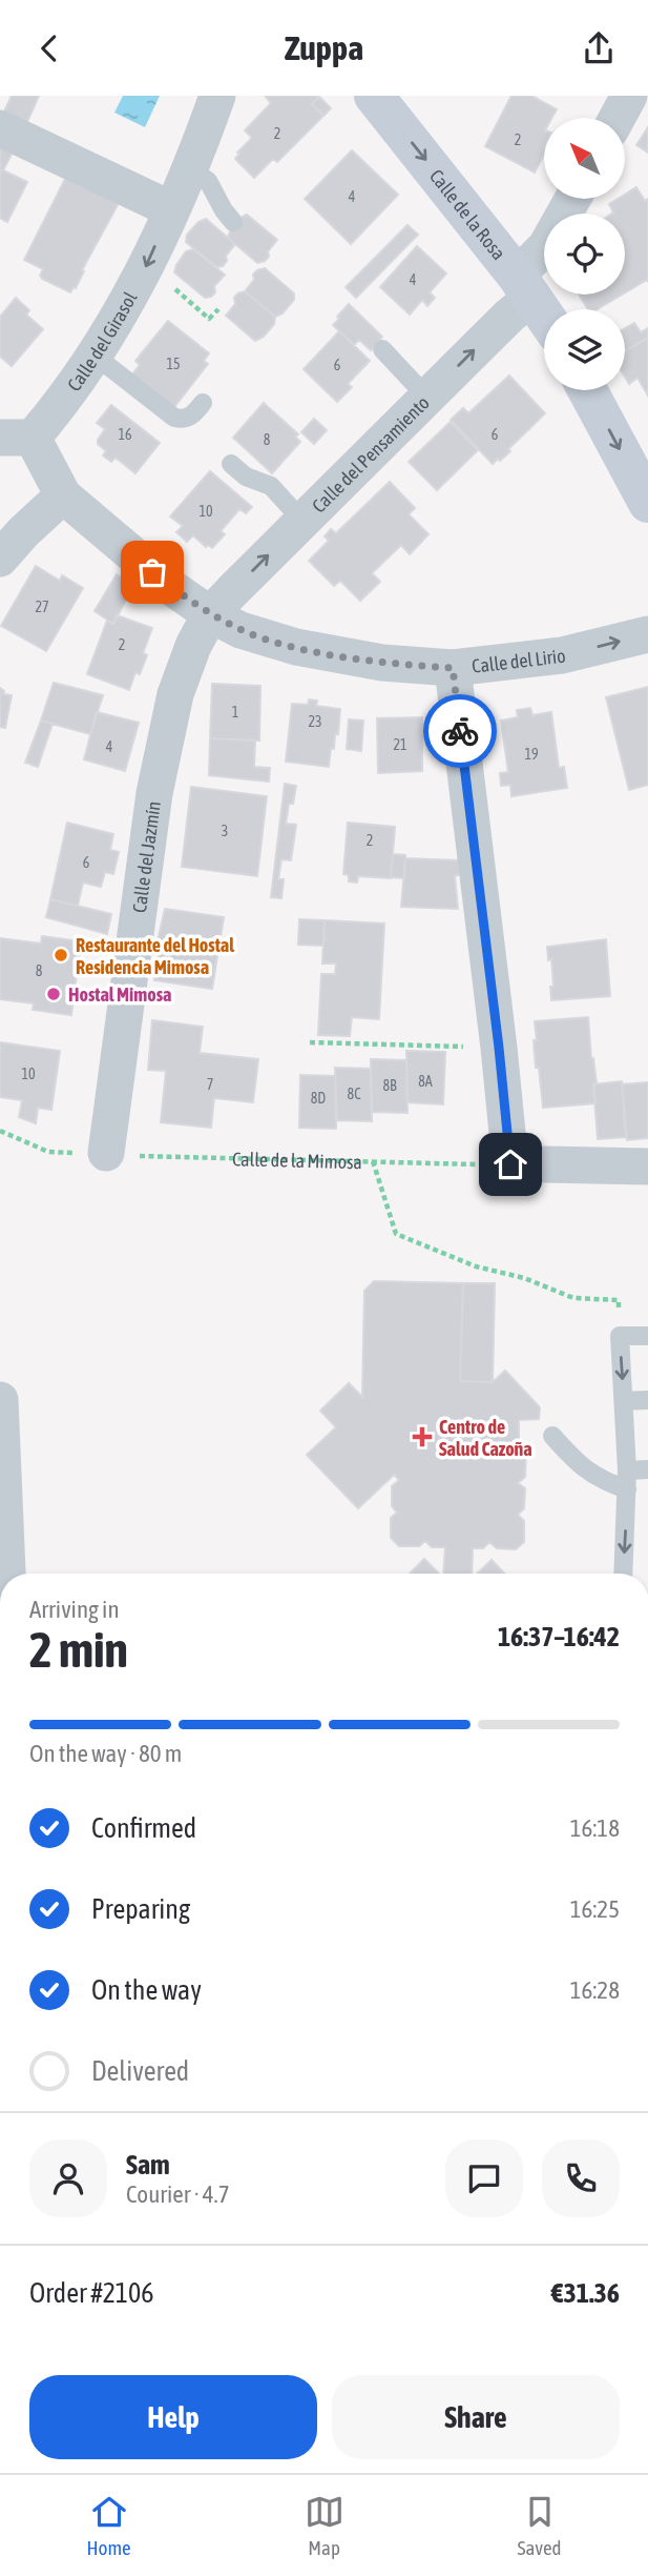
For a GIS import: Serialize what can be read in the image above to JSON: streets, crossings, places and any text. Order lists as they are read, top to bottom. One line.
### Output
{"streets":{"street":["Calle de la Rosa","Calle del Girasol","Calle del Pensamiento","Calle del Lirio","Calle del Jazmín"],"path":["Calle de la Mimosa"]},"crossings":[["Calle de la Rosa","Calle del Pensamiento"],["Calle del Girasol","Calle del Lirio"],["Calle del Pensamiento","Calle del Lirio"],["Calle del Pensamiento","Calle del Jazmín"],["Calle del Lirio","Calle del Jazmín"],["Calle del Jazmín","Calle de la Mimosa"]],"one_way":["Calle de la Rosa","Calle del Pensamiento"],"places":{"other":["Restaurante del Hostal Residencia Mimosa","Hostal Mimosa"],"health":["Centro de Salud Cazoña"]},"house_numbers":["2","2","4","4","15","6","16","6","8","10","27","2","1","23","21","4","19","3","2","6","8","10","8A","7","8B","8C","8D"],"north":"top left","page":{"header":"Zuppa","heading":["2 min","Arriving in","16:37–16:42"],"panel":["Sam","Courier · 4.7","Order #2106","€31.36"],"bar":"On the way · 80 m","list":[["Confirmed","16:18"],["Preparing","16:25"],["On the way","16:28"],"Delivered"],"buttons":["Help","Share"],"tabs":["Home","Map","Saved"]}}
